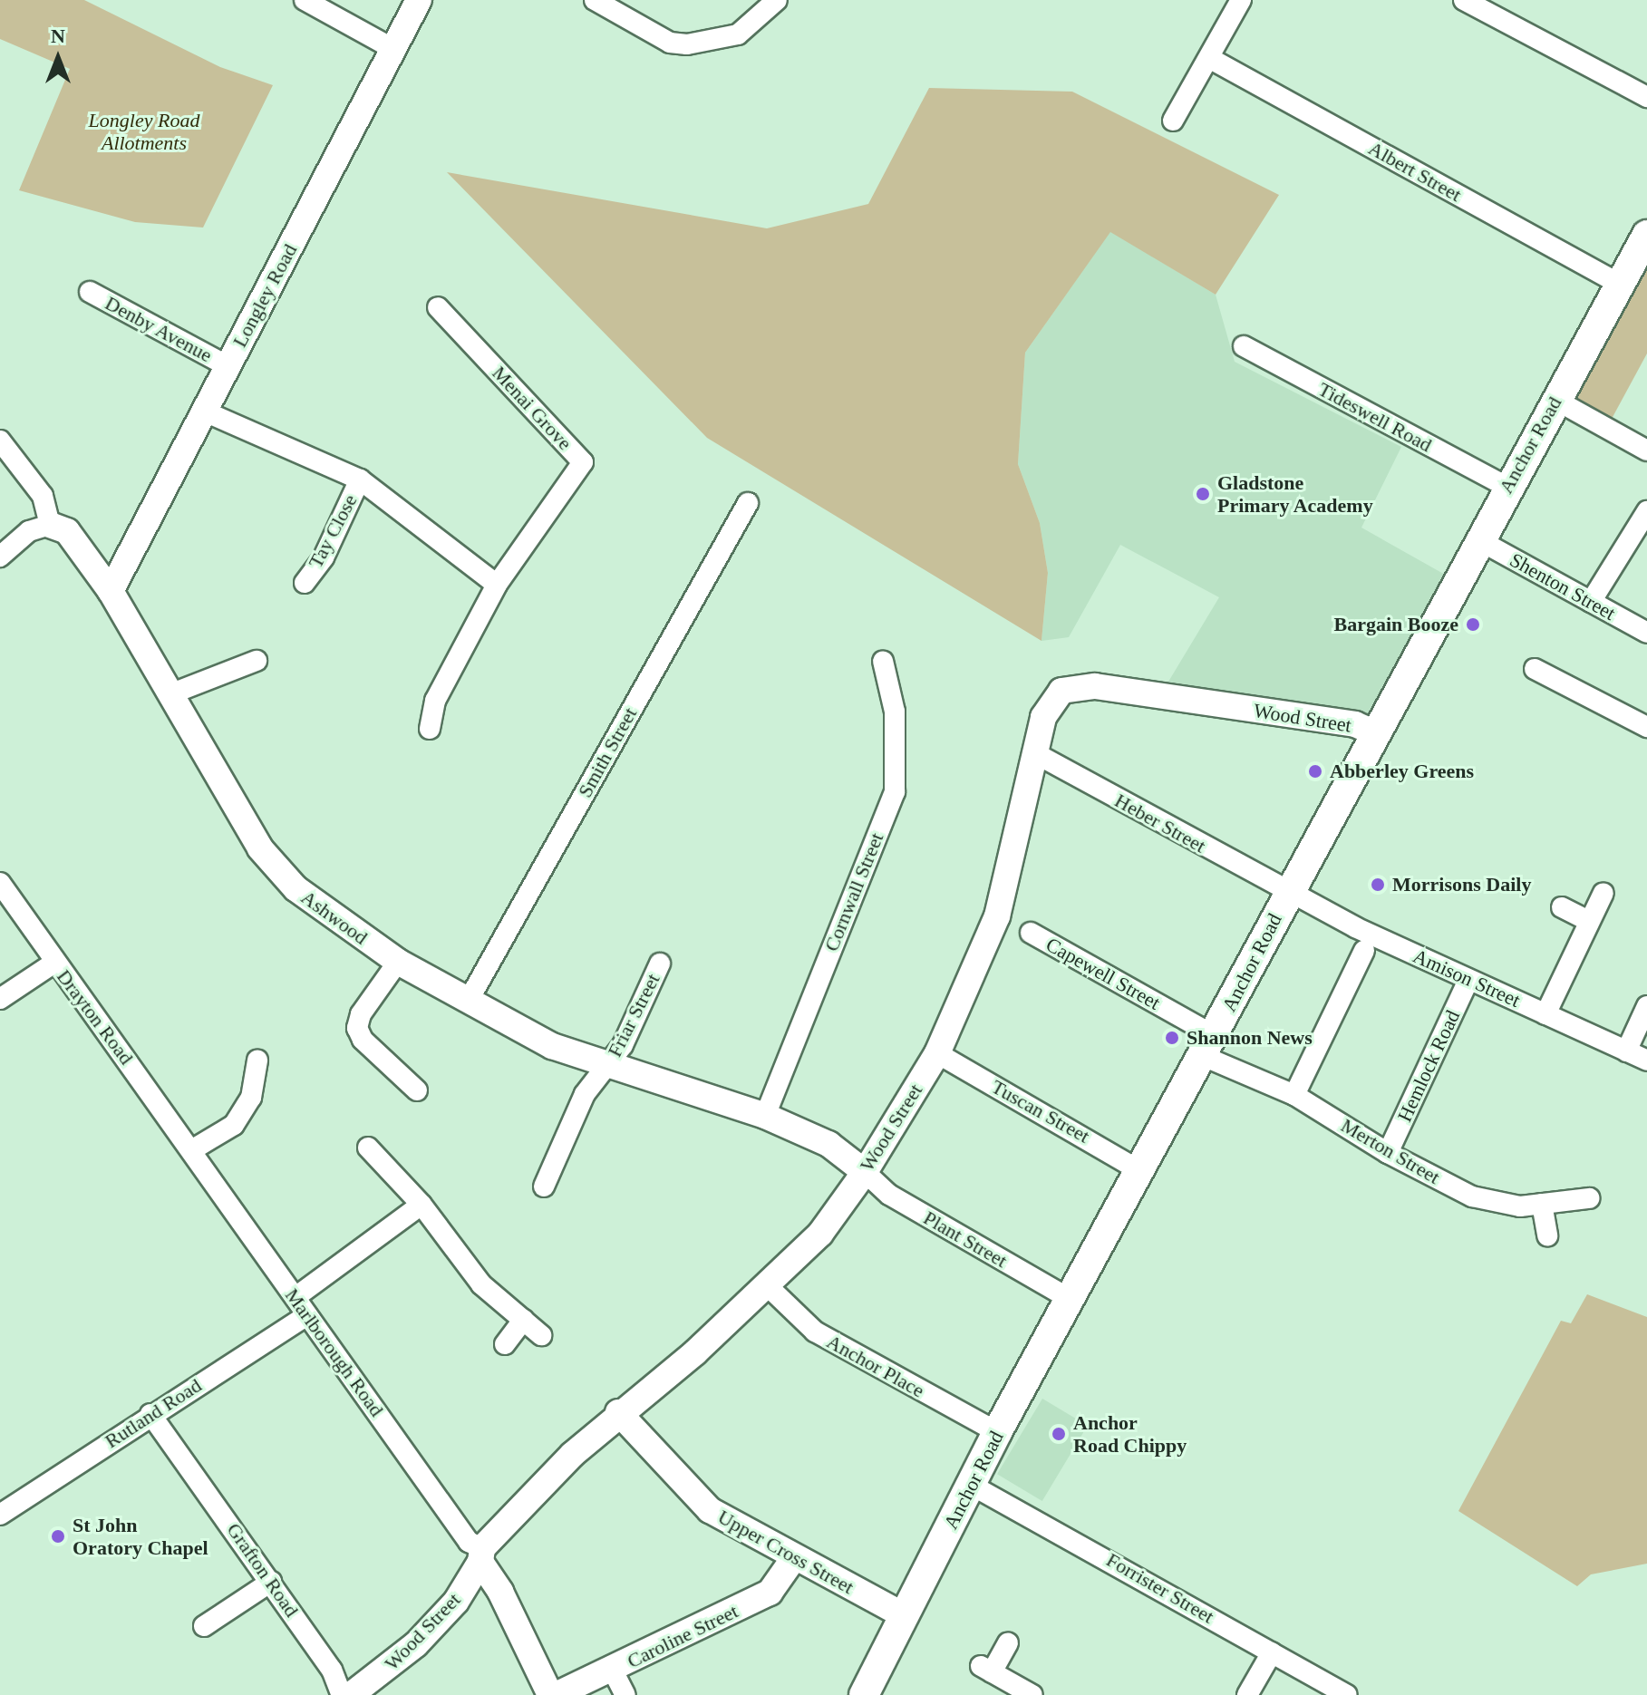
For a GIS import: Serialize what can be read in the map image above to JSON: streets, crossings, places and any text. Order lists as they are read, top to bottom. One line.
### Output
{"streets":{"main road":["Anchor Road"],"street":["Albert Street","Longley Road","Denby Avenue","Menai Grove","Tideswell Road","Tay Close","Shenton Street","Wood Street","Smith Street","Heber Street","Cornwall Street","Ashwood","Capewell Street","Amison Street","Friar Street","Drayton Road","Hemlock Road","Tuscan Street","Merton Street","Plant Street","Marlborough Road","Anchor Place","Rutland Road","Upper Cross Street","Grafton Road","Forrister Street","Caroline Street"]},"crossings":[["Albert Street","Anchor Road"],["Longley Road","Denby Avenue"],["Longley Road","Ashwood"],["Tideswell Road","Anchor Road"],["Anchor Road","Shenton Street"],["Anchor Road","Wood Street"],["Anchor Road","Heber Street"],["Anchor Road","Capewell Street"],["Anchor Road","Amison Street"],["Anchor Road","Tuscan Street"],["Anchor Road","Merton Street"],["Anchor Road","Plant Street"],["Anchor Road","Anchor Place"],["Anchor Road","Upper Cross Street"],["Anchor Road","Forrister Street"],["Wood Street","Heber Street"],["Wood Street","Ashwood"],["Wood Street","Tuscan Street"],["Wood Street","Plant Street"],["Wood Street","Marlborough Road"],["Wood Street","Anchor Place"],["Wood Street","Upper Cross Street"],["Smith Street","Ashwood"],["Heber Street","Amison Street"],["Cornwall Street","Ashwood"],["Ashwood","Friar Street"],["Ashwood","Plant Street"],["Capewell Street","Merton Street"],["Amison Street","Hemlock Road"],["Drayton Road","Marlborough Road"],["Hemlock Road","Merton Street"],["Marlborough Road","Rutland Road"],["Rutland Road","Grafton Road"],["Upper Cross Street","Caroline Street"]],"parks":["Longley Road Allotments"],"places":["Gladstone Primary Academy","Bargain Booze","Abberley Greens","Morrisons Daily","Shannon News","Anchor Road Chippy","St John Oratory Chapel"],"north":"top"}
